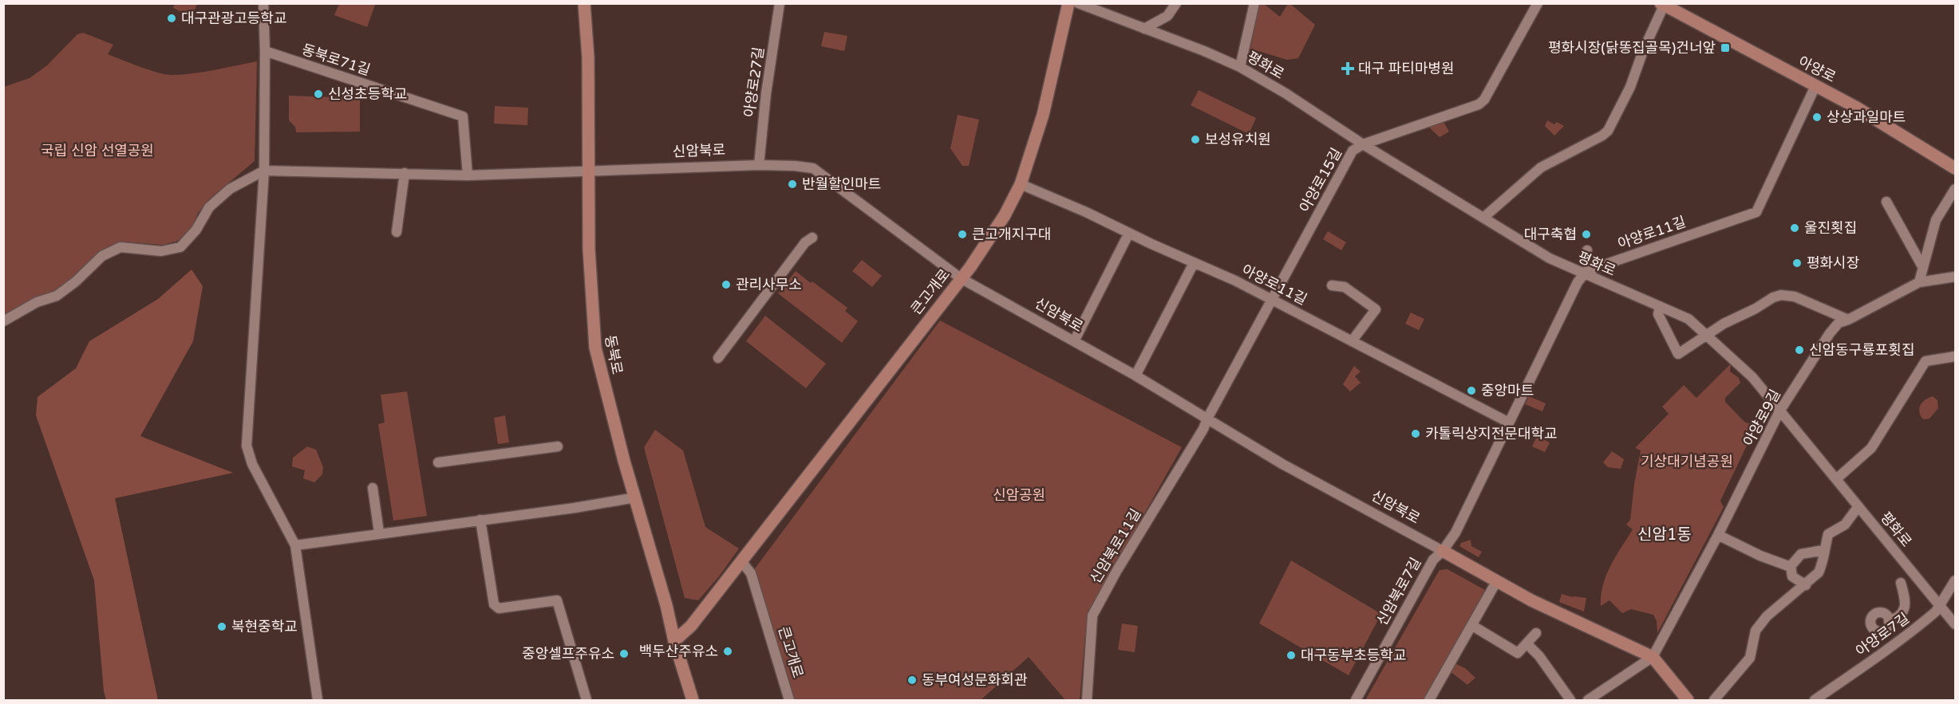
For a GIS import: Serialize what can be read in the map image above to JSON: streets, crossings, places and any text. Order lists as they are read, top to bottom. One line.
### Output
{"streets":{"main road":["아양로","신암북로","큰고개로","동북로"],"street":["동북로71길","평화로","아양로27길","아양로15길","아양로11길","아양로9길","신암북로11길","신암북로7길","아양로7길"]},"crossings":[["평화로","아양로15길"],["평화로","아양로11길"],["평화로","아양로9길"],["평화로","아양로7길"],["아양로","아양로11길"],["아양로27길","신암북로"],["신암북로","아양로15길"],["신암북로","큰고개로"],["신암북로","동북로"],["신암북로","아양로9길"],["신암북로","신암북로11길"],["신암북로","신암북로7길"],["아양로15길","아양로11길"],["아양로15길","신암북로11길"],["아양로11길","큰고개로"],["큰고개로","동북로"]],"districts":["신암1동"],"parks":["국립 신암 선열공원","기상대기념공원","신암공원"],"places":{"other":["대구관광고등학교","신성초등학교","상상과일마트","보성유치원","반월할인마트","울진횟집","큰고개지구대","대구축협","평화시장","관리사무소","신암동구룡포횟집","중앙마트","카톨릭상지전문대학교","복현중학교","백두산주유소","중앙셀프주유소","대구동부초등학교","동부여성문화회관"],"transit":["평화시장(닭똥집골목)건너앞"],"health":["대구 파티마병원"]}}
